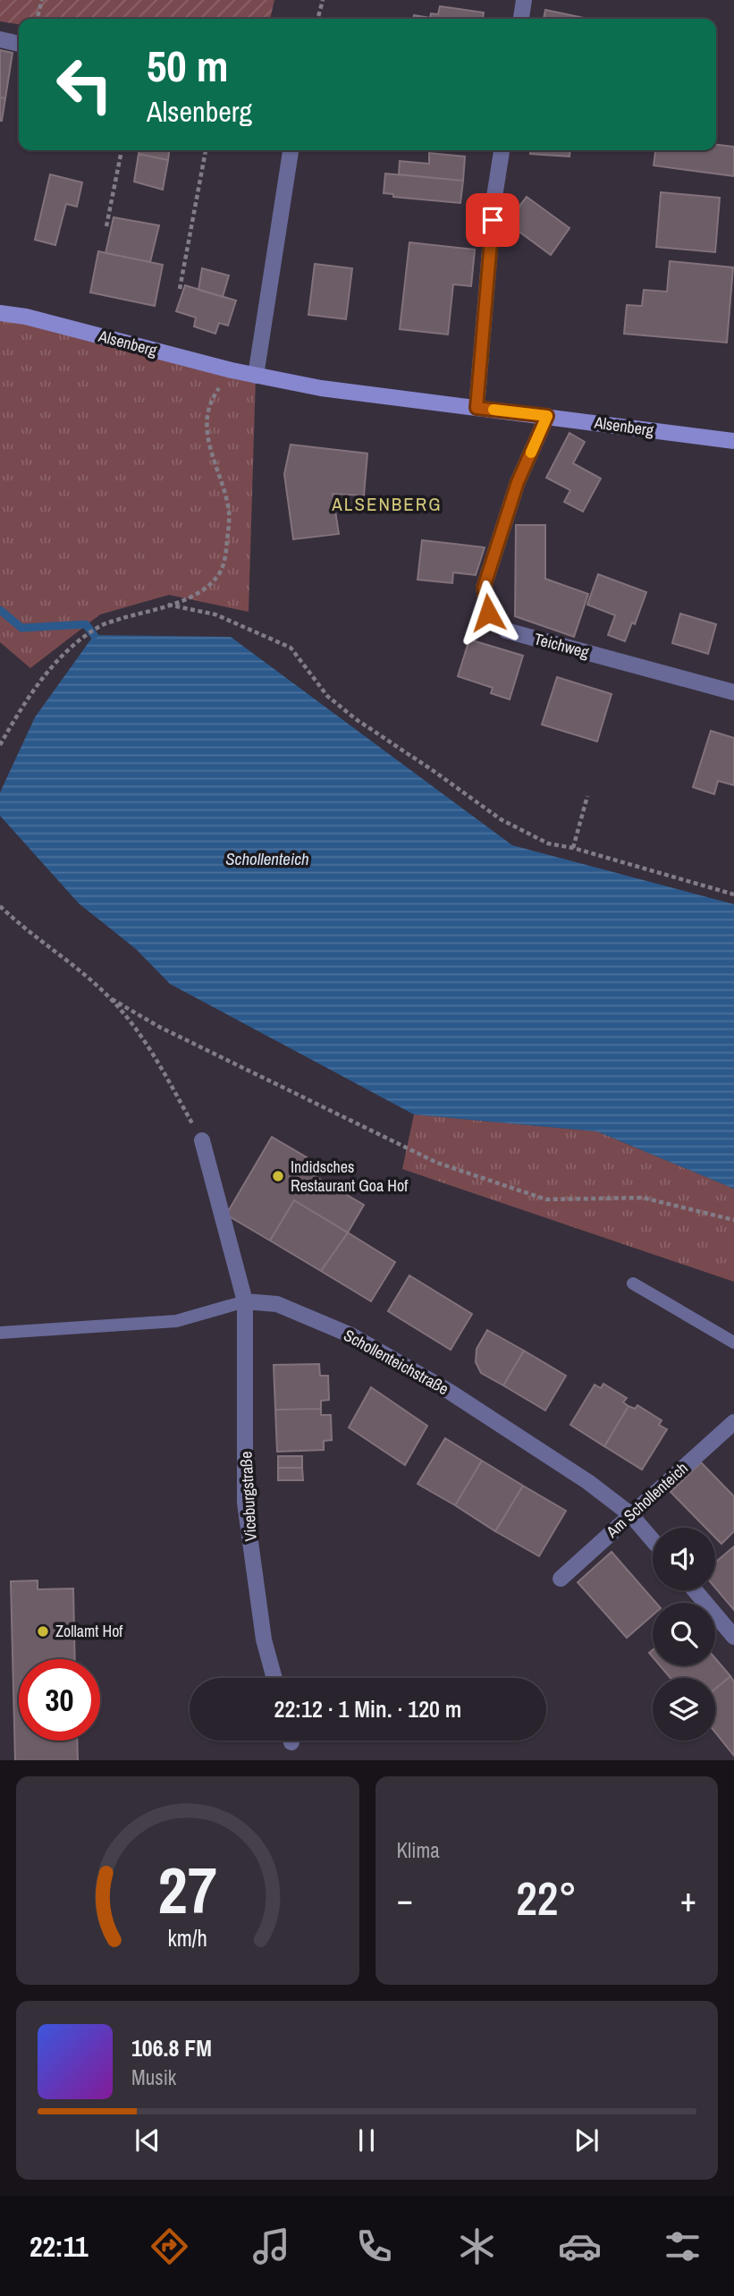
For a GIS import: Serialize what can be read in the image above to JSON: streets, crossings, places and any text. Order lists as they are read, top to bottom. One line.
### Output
{"streets":{"street":["Alsenberg","Teichweg","Schollenteichstraße","Viceburgstraße","Am Schollenteich"]},"crossings":[["Alsenberg","Teichweg"],["Schollenteichstraße","Viceburgstraße"],["Schollenteichstraße","Am Schollenteich"]],"districts":["ALSENBERG"],"water":["Schollenteich"],"places":["Indidsches Restaurant Goa Hof","Zollamt Hof"],"page":{"turn":["50 m","Alsenberg"],"limit":"30","trip":"22:12 · 1 Min. · 120 m","tile":"Klima","heat":["−","22°","+"],"song":["106.8 FM","Musik"],"tabs":"22:11","gauge":["27","km/h"]}}
